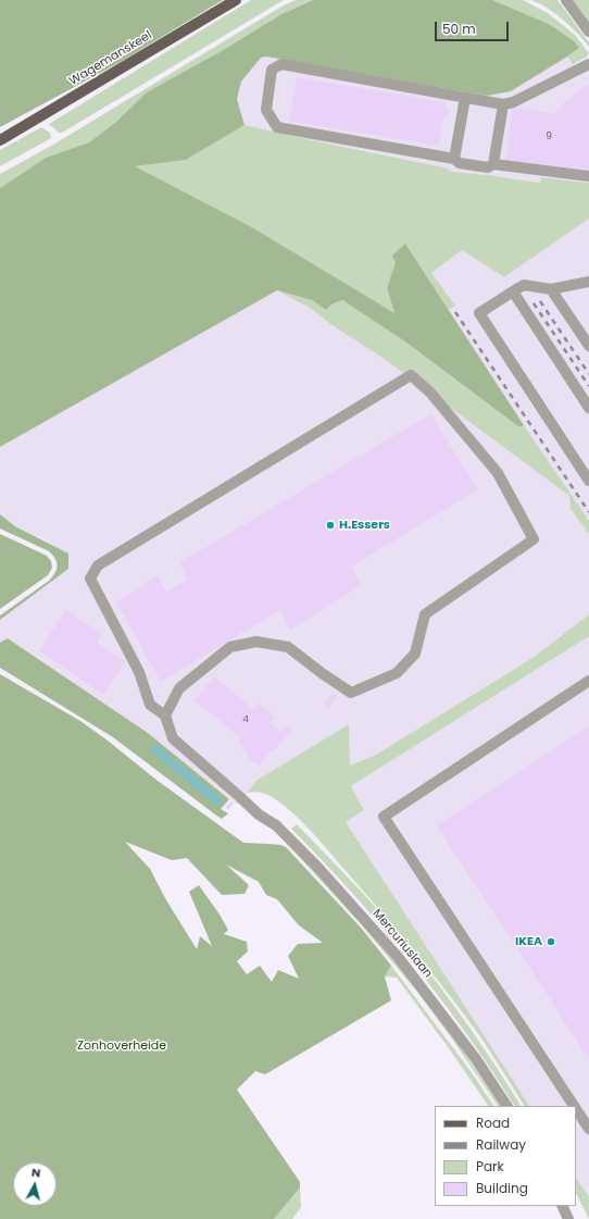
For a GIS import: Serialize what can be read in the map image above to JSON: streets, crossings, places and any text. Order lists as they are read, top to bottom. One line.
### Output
{"streets":{"main road":["Wagemanskeel"],"street":["Mercuriuslaan"]},"parks":["Zonhoverheide"],"places":["H.Essers","IKEA"],"house_numbers":["9","4"],"legend":["Road","Railway","Park","Building"],"scale_bar":"50 m","north":"top"}
